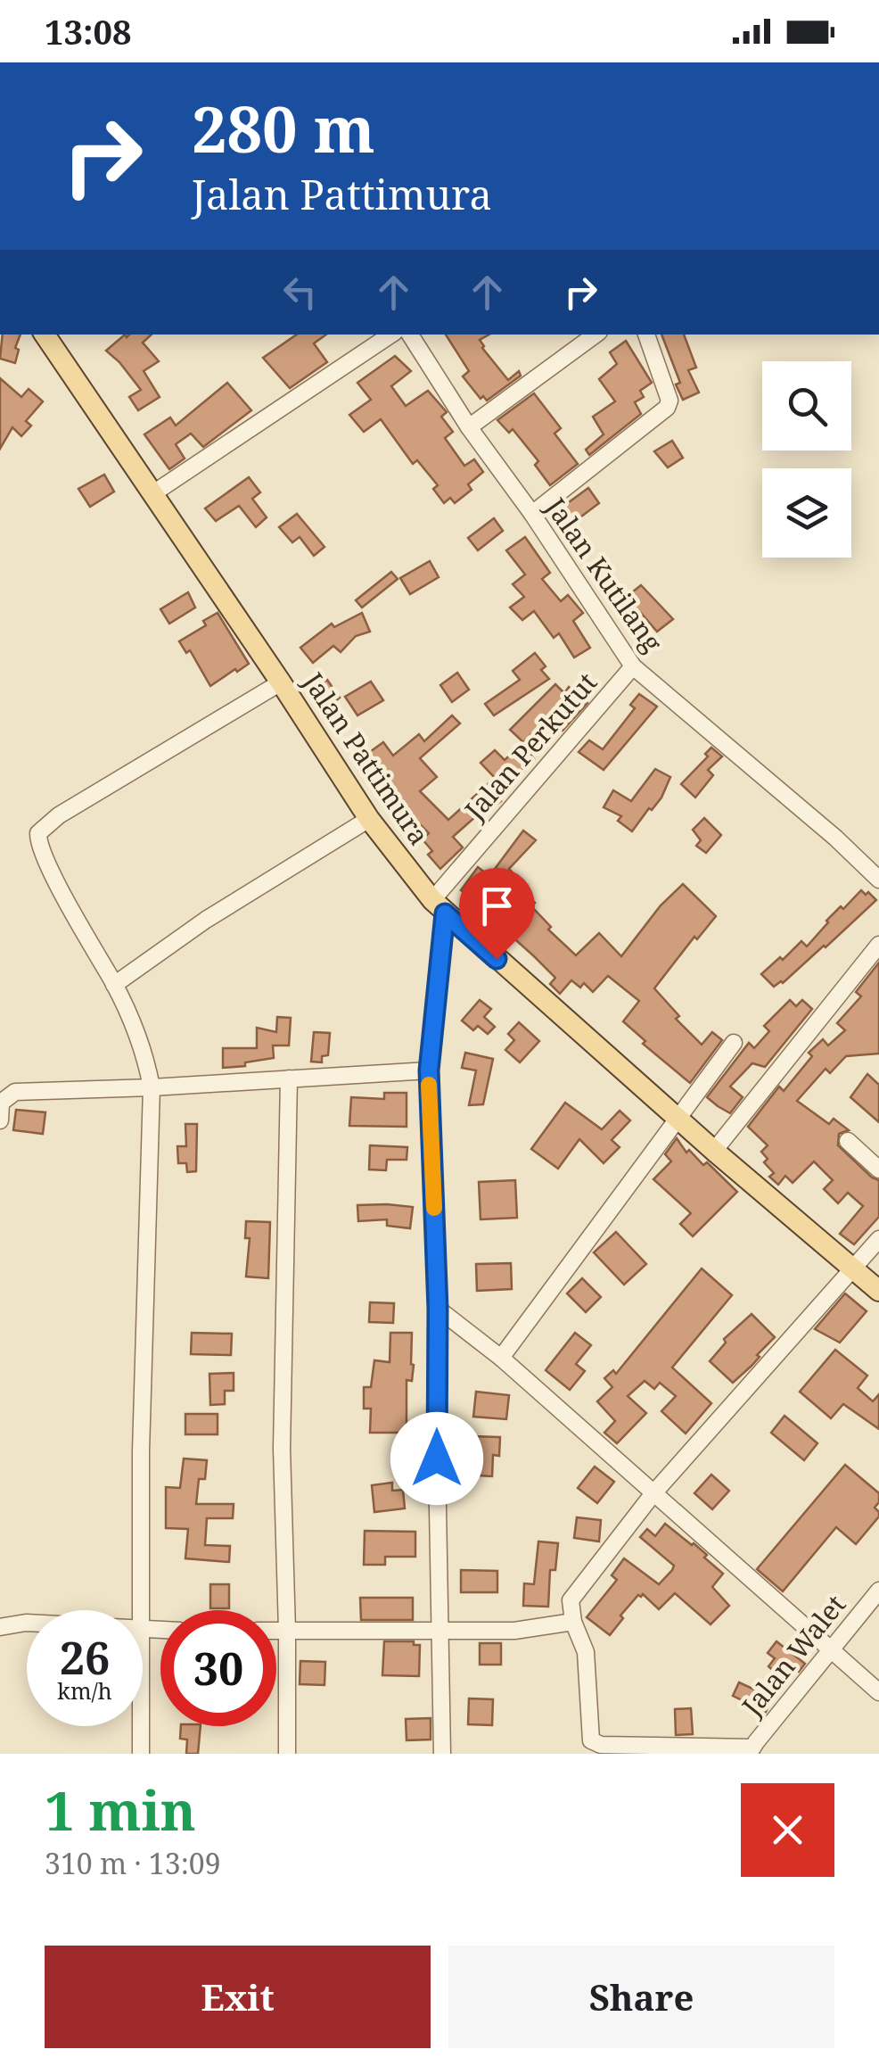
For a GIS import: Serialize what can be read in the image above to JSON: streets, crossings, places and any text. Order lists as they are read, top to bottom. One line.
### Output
{"streets":{"main road":["Jalan Pattimura"],"street":["Jalan Kutilang","Jalan Perkutut","Jalan Walet"]},"crossings":[["Jalan Kutilang","Jalan Perkutut"],["Jalan Perkutut","Jalan Pattimura"]],"page":{"status":"13:08","turn":["280 m","Jalan Pattimura"],"speed":"26 km/h","limit":"30","heading":["1 min","310 m · 13:09"],"buttons":["Exit","Share"]}}
